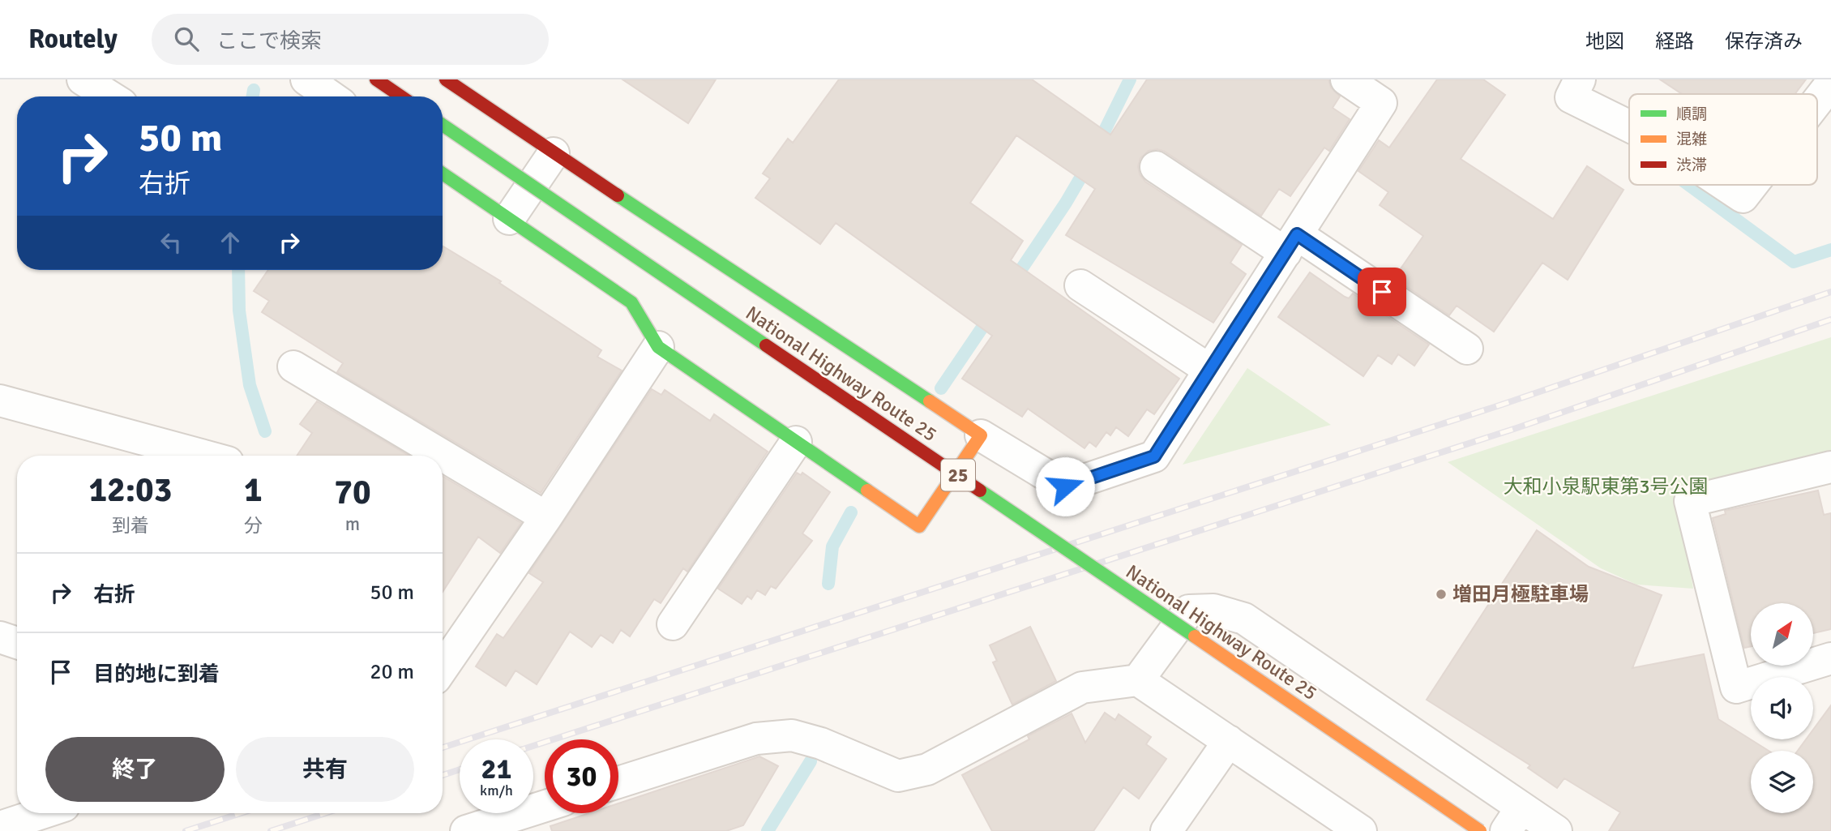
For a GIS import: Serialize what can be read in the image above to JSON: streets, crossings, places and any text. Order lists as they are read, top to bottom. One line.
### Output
{"streets":{"main road":["National Highway Route 25","25"]},"parks":["大和小泉駅東第3号公園"],"places":["増田月極駐車場"],"legend":["順調","混雑","渋滞"],"north":"top right","page":{"header":"Routely","search":"ここで検索","nav":["地図","経路","保存済み"],"turn":["50 m","右折"],"eta":["12:03","到着","1","分","70","m"],"list":[{"name":"右折","value":"50 m"},{"name":"目的地に到着","value":"20 m"}],"buttons":["終了","共有"],"speed":"21 km/h","limit":"30"}}
